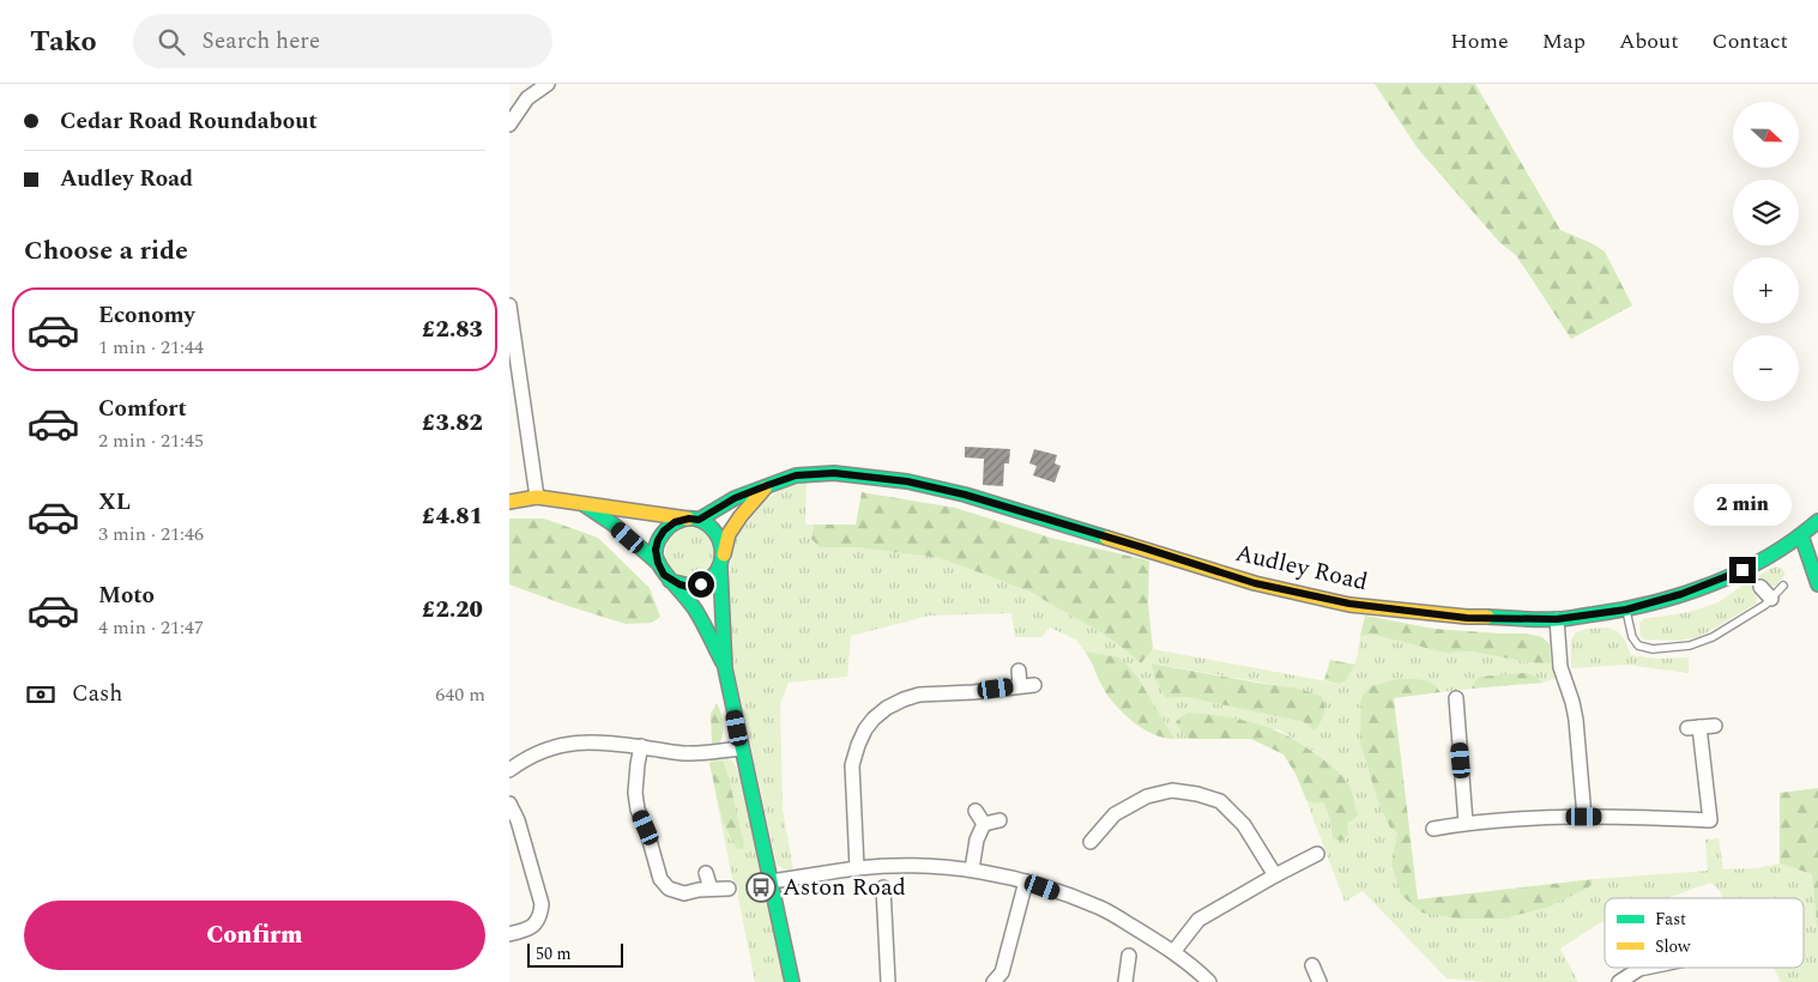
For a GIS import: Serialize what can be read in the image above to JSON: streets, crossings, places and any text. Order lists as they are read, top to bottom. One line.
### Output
{"streets":{"main road":["Audley Road"]},"places":{"bus stop":["Aston Road"]},"legend":["Fast","Slow"],"scale_bar":"50 m","north":"right","page":{"header":"Tako","search":"Search here","nav":["Home","Map","About","Contact"],"banner":["Cedar Road Roundabout","Audley Road"],"map_buttons":["+","−"],"heading":"Choose a ride","list":[{"name":"Economy","note":"1 min · 21:44","value":"£2.83"},{"name":"Comfort","note":"2 min · 21:45","value":"£3.82"},{"name":"XL","note":"3 min · 21:46","value":"£4.81"},{"name":"Moto","note":"4 min · 21:47","value":"£2.20"}],"bubble":"2 min","pay":["Cash","640 m"],"buttons":"Confirm","scale":"50 m"}}
